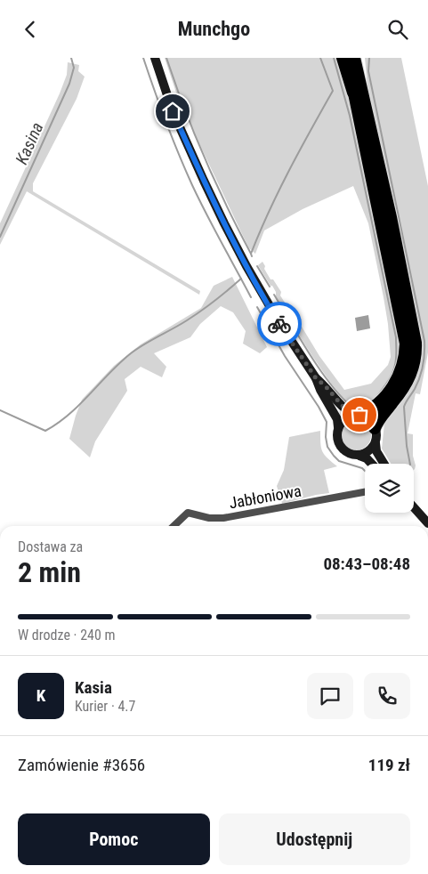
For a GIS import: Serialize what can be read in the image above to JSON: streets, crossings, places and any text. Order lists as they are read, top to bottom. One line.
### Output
{"streets":{"street":["Jabłoniowa"]},"water":["Kasina"],"page":{"header":"Munchgo","heading":["2 min","Dostawa za","08:43–08:48"],"panel":["Kasia","Kurier · 4.7","Zamówienie #3656","119 zł"],"bar":"W drodze · 240 m","round":"K","buttons":["Pomoc","Udostępnij"]}}
